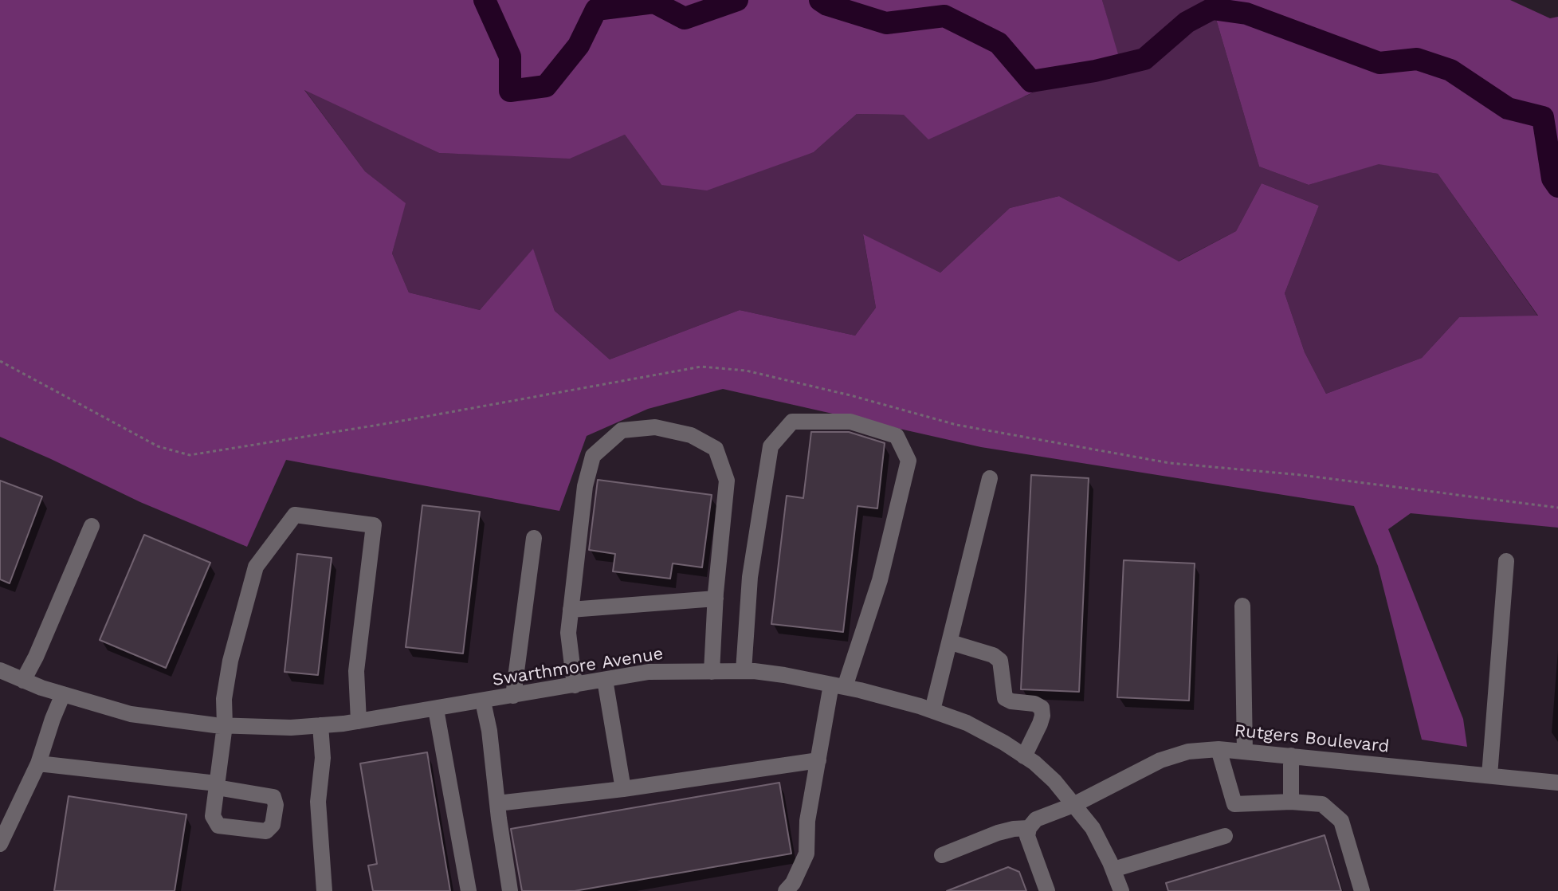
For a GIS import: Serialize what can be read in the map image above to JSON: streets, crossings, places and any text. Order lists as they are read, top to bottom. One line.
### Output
{"streets":{"street":["Swarthmore Avenue","Rutgers Boulevard"]},"crossings":[["Swarthmore Avenue","Rutgers Boulevard"]]}
